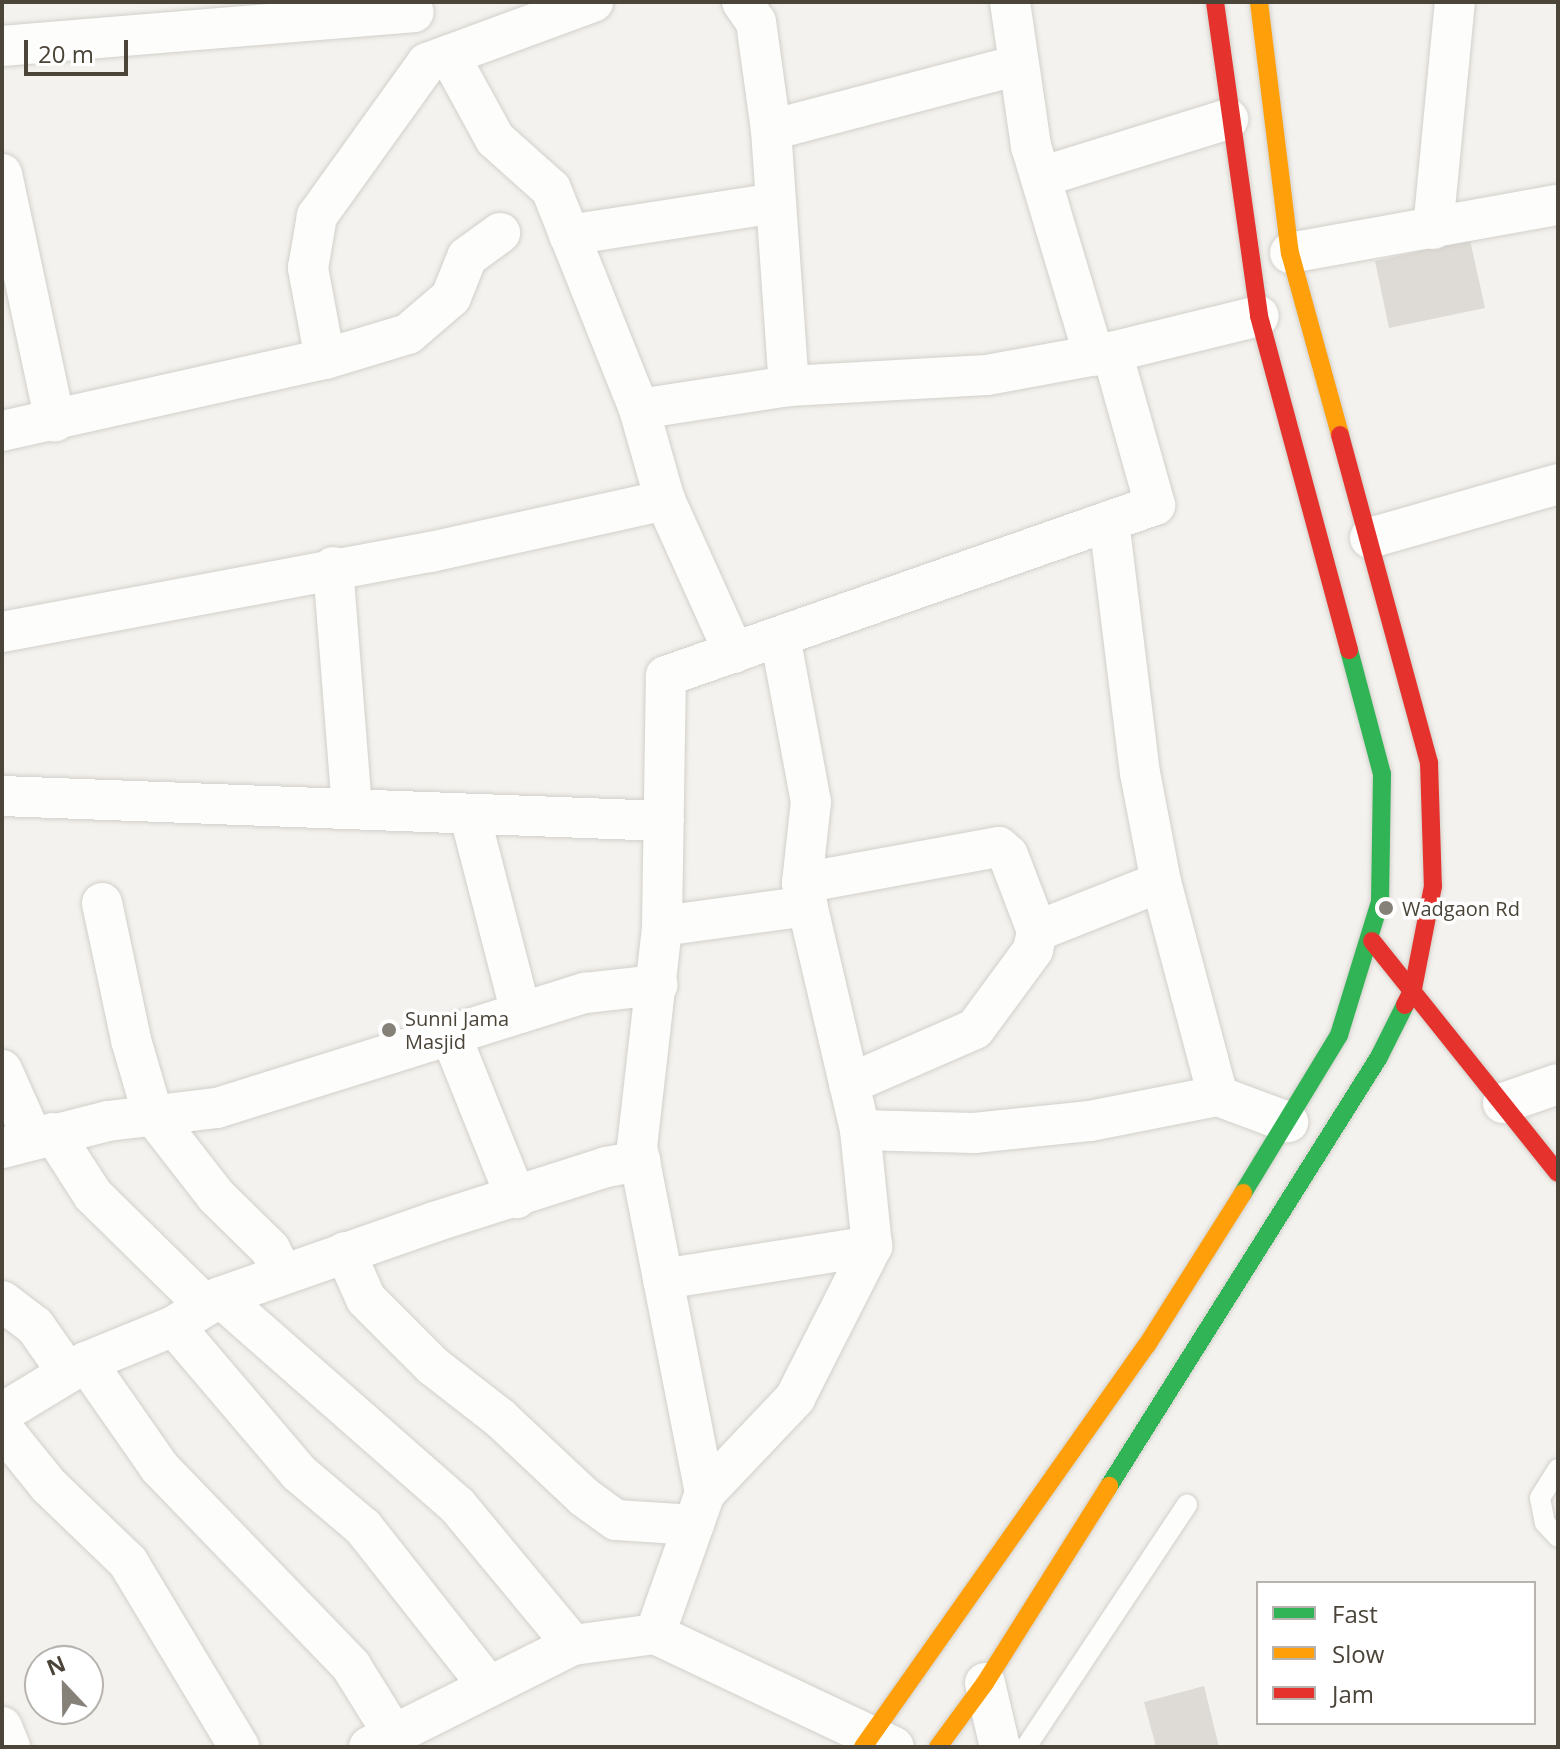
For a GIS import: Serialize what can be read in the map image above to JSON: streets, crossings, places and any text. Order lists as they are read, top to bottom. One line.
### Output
{"places":["Wadgaon Rd","Sunni Jama Masjid"],"legend":["Fast","Slow","Jam"],"scale_bar":"20 m","north":"top"}
